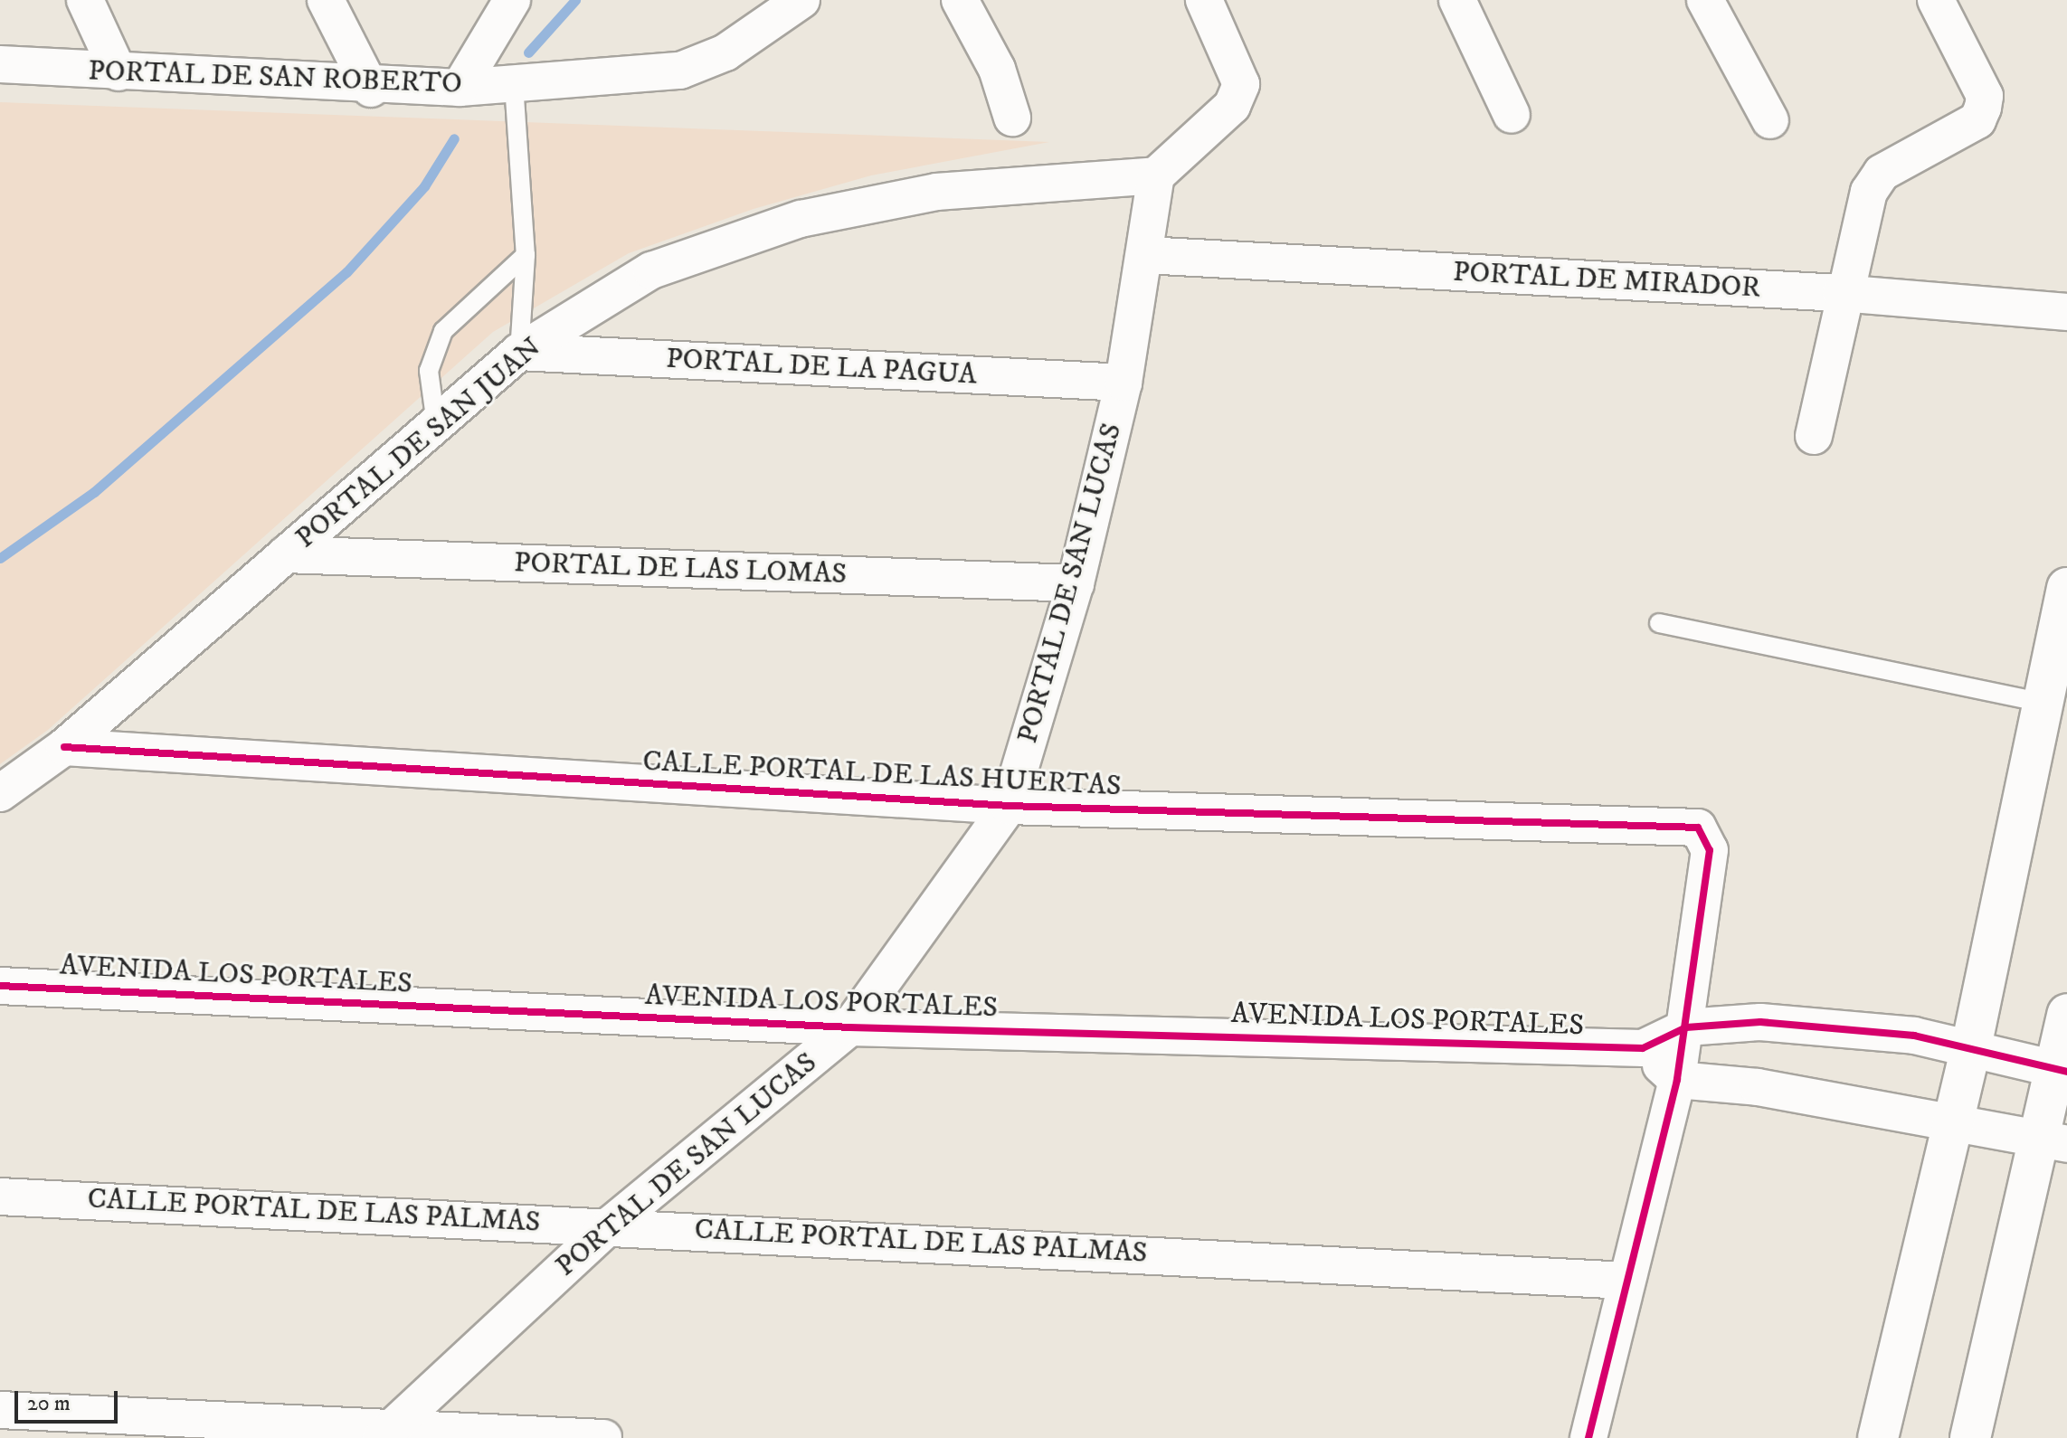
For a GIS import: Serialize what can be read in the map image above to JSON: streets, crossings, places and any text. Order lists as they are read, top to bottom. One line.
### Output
{"streets":{"street":["PORTAL DE SAN ROBERTO","PORTAL DE MIRADOR","PORTAL DE LA PAGUA","PORTAL DE SAN JUAN","PORTAL DE LAS LOMAS","PORTAL DE SAN LUCAS","CALLE PORTAL DE LAS HUERTAS","AVENIDA LOS PORTALES","CALLE PORTAL DE LAS PALMAS"]},"crossings":[["PORTAL DE MIRADOR","PORTAL DE SAN LUCAS"],["PORTAL DE LA PAGUA","PORTAL DE SAN JUAN"],["PORTAL DE LA PAGUA","PORTAL DE SAN LUCAS"],["PORTAL DE SAN JUAN","PORTAL DE LAS LOMAS"],["PORTAL DE SAN JUAN","PORTAL DE SAN LUCAS"],["PORTAL DE SAN JUAN","CALLE PORTAL DE LAS HUERTAS"],["PORTAL DE LAS LOMAS","PORTAL DE SAN LUCAS"],["PORTAL DE SAN LUCAS","CALLE PORTAL DE LAS HUERTAS"],["PORTAL DE SAN LUCAS","AVENIDA LOS PORTALES"],["PORTAL DE SAN LUCAS","CALLE PORTAL DE LAS PALMAS"]],"scale_bar":"20 m"}
